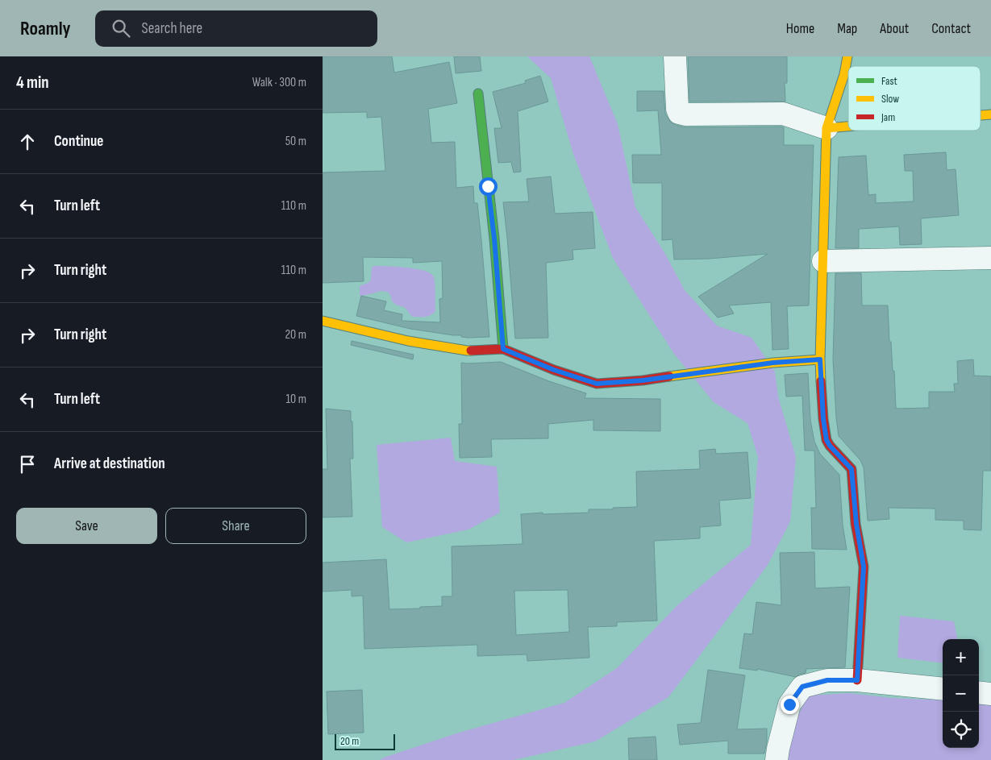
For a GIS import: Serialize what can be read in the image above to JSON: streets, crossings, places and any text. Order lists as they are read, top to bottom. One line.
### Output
{"legend":["Fast","Slow","Jam"],"scale_bar":"20 m","page":{"header":"Roamly","search":"Search here","nav":["Home","Map","About","Contact"],"heading":["4 min","Walk · 300 m"],"list":[["Continue","50 m"],["Turn left","110 m"],["Turn right","110 m"],["Turn right","20 m"],["Turn left","10 m"],"Arrive at destination"],"buttons":["Save","Share"],"map_buttons":["+","−"],"scale":"20 m"}}
